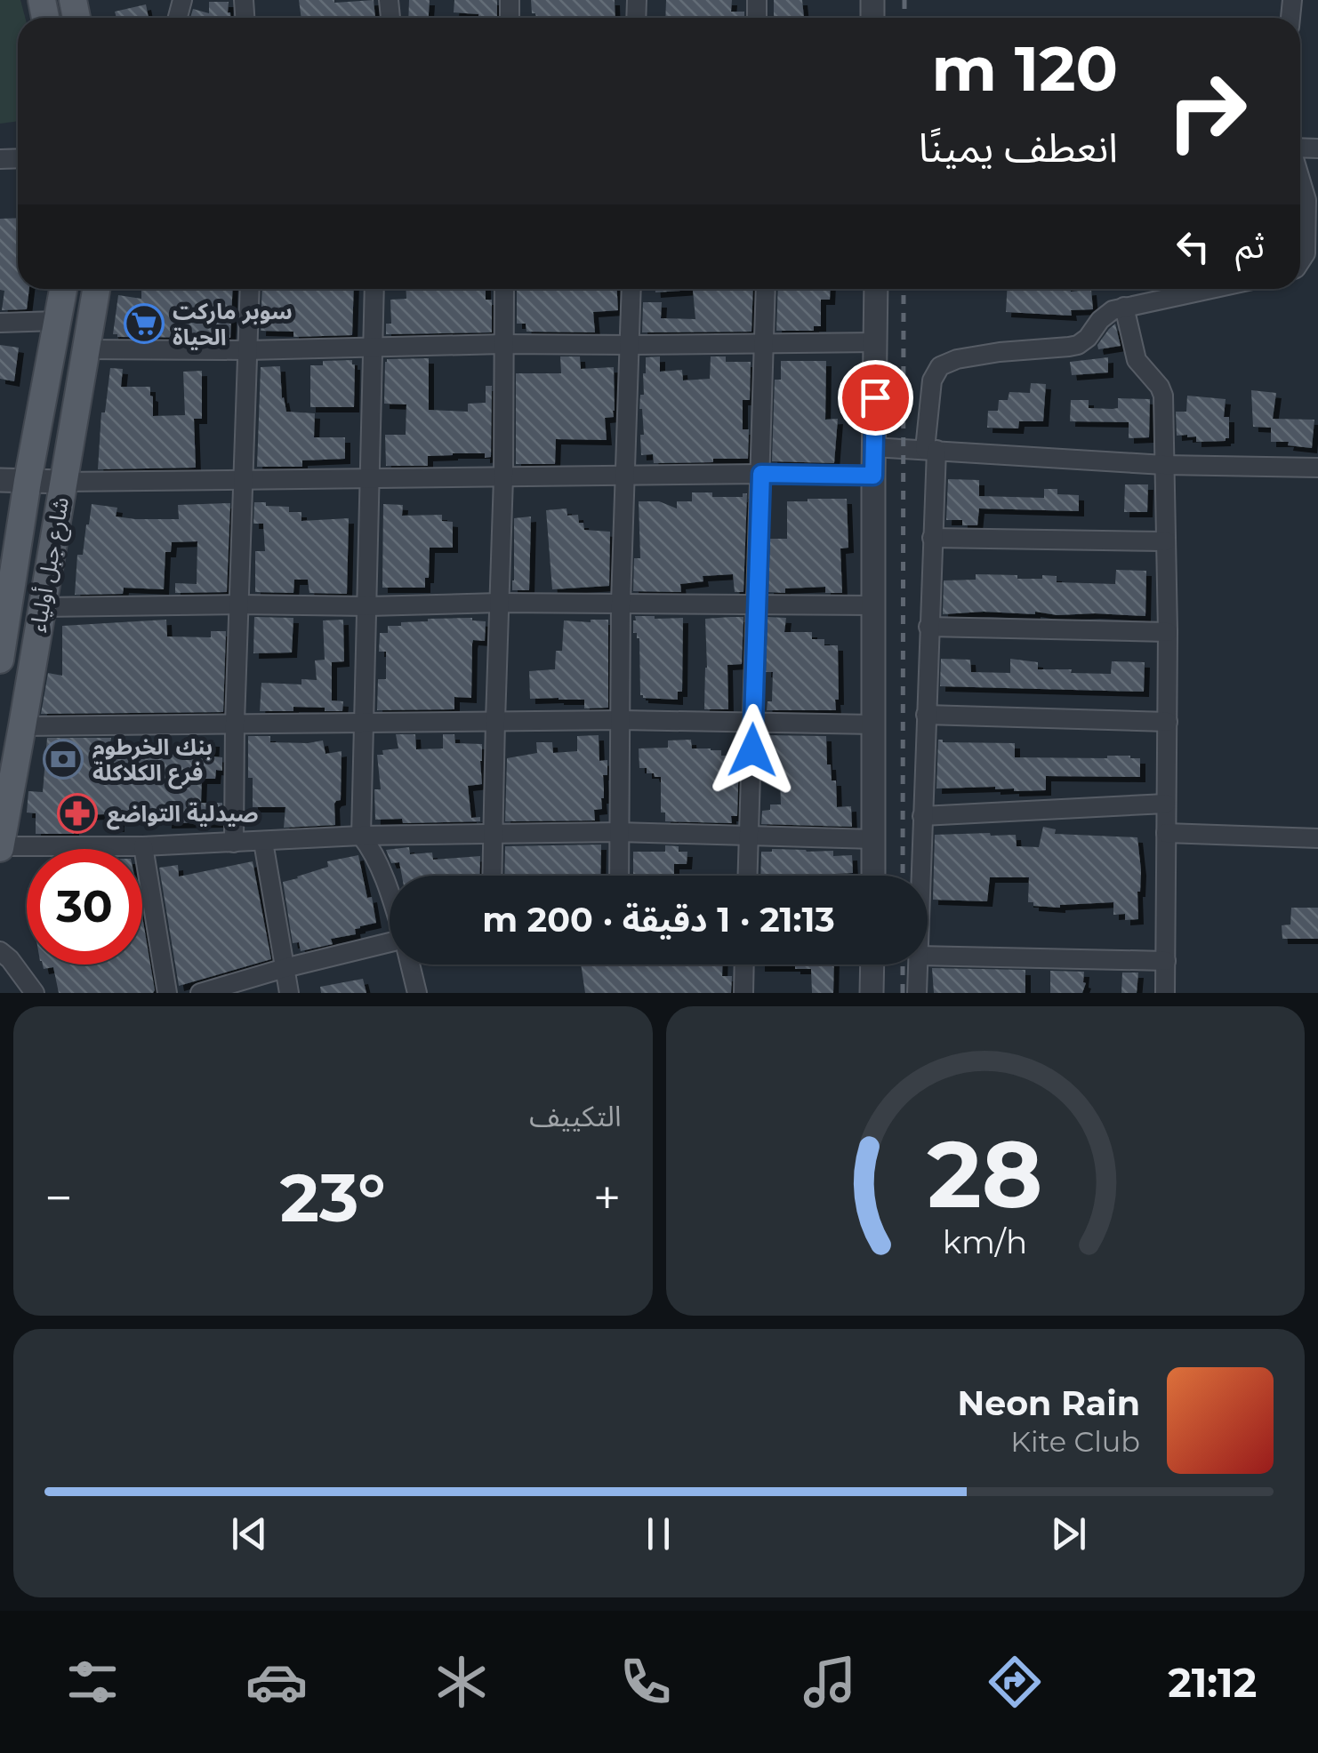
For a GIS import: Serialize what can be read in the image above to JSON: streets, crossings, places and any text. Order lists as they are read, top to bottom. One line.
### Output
{"streets":{"main road":["شارع جبل أولياء"]},"places":{"supermarket":["سوبر ماركت الحياة"],"bank":["بنك الخرطوم فرع الكلاكلة"],"pharmacy":["صيدلية التواضع"]},"page":{"turn":["120 m","انعطف يمينًا"],"then":"ثم","limit":"30","trip":"21:13 · 1 دقيقة · 200 m","tile":"التكييف","heat":["−","23°","+"],"song":["Neon Rain","Kite Club"],"tabs":"21:12","gauge":["28","km/h"]}}
